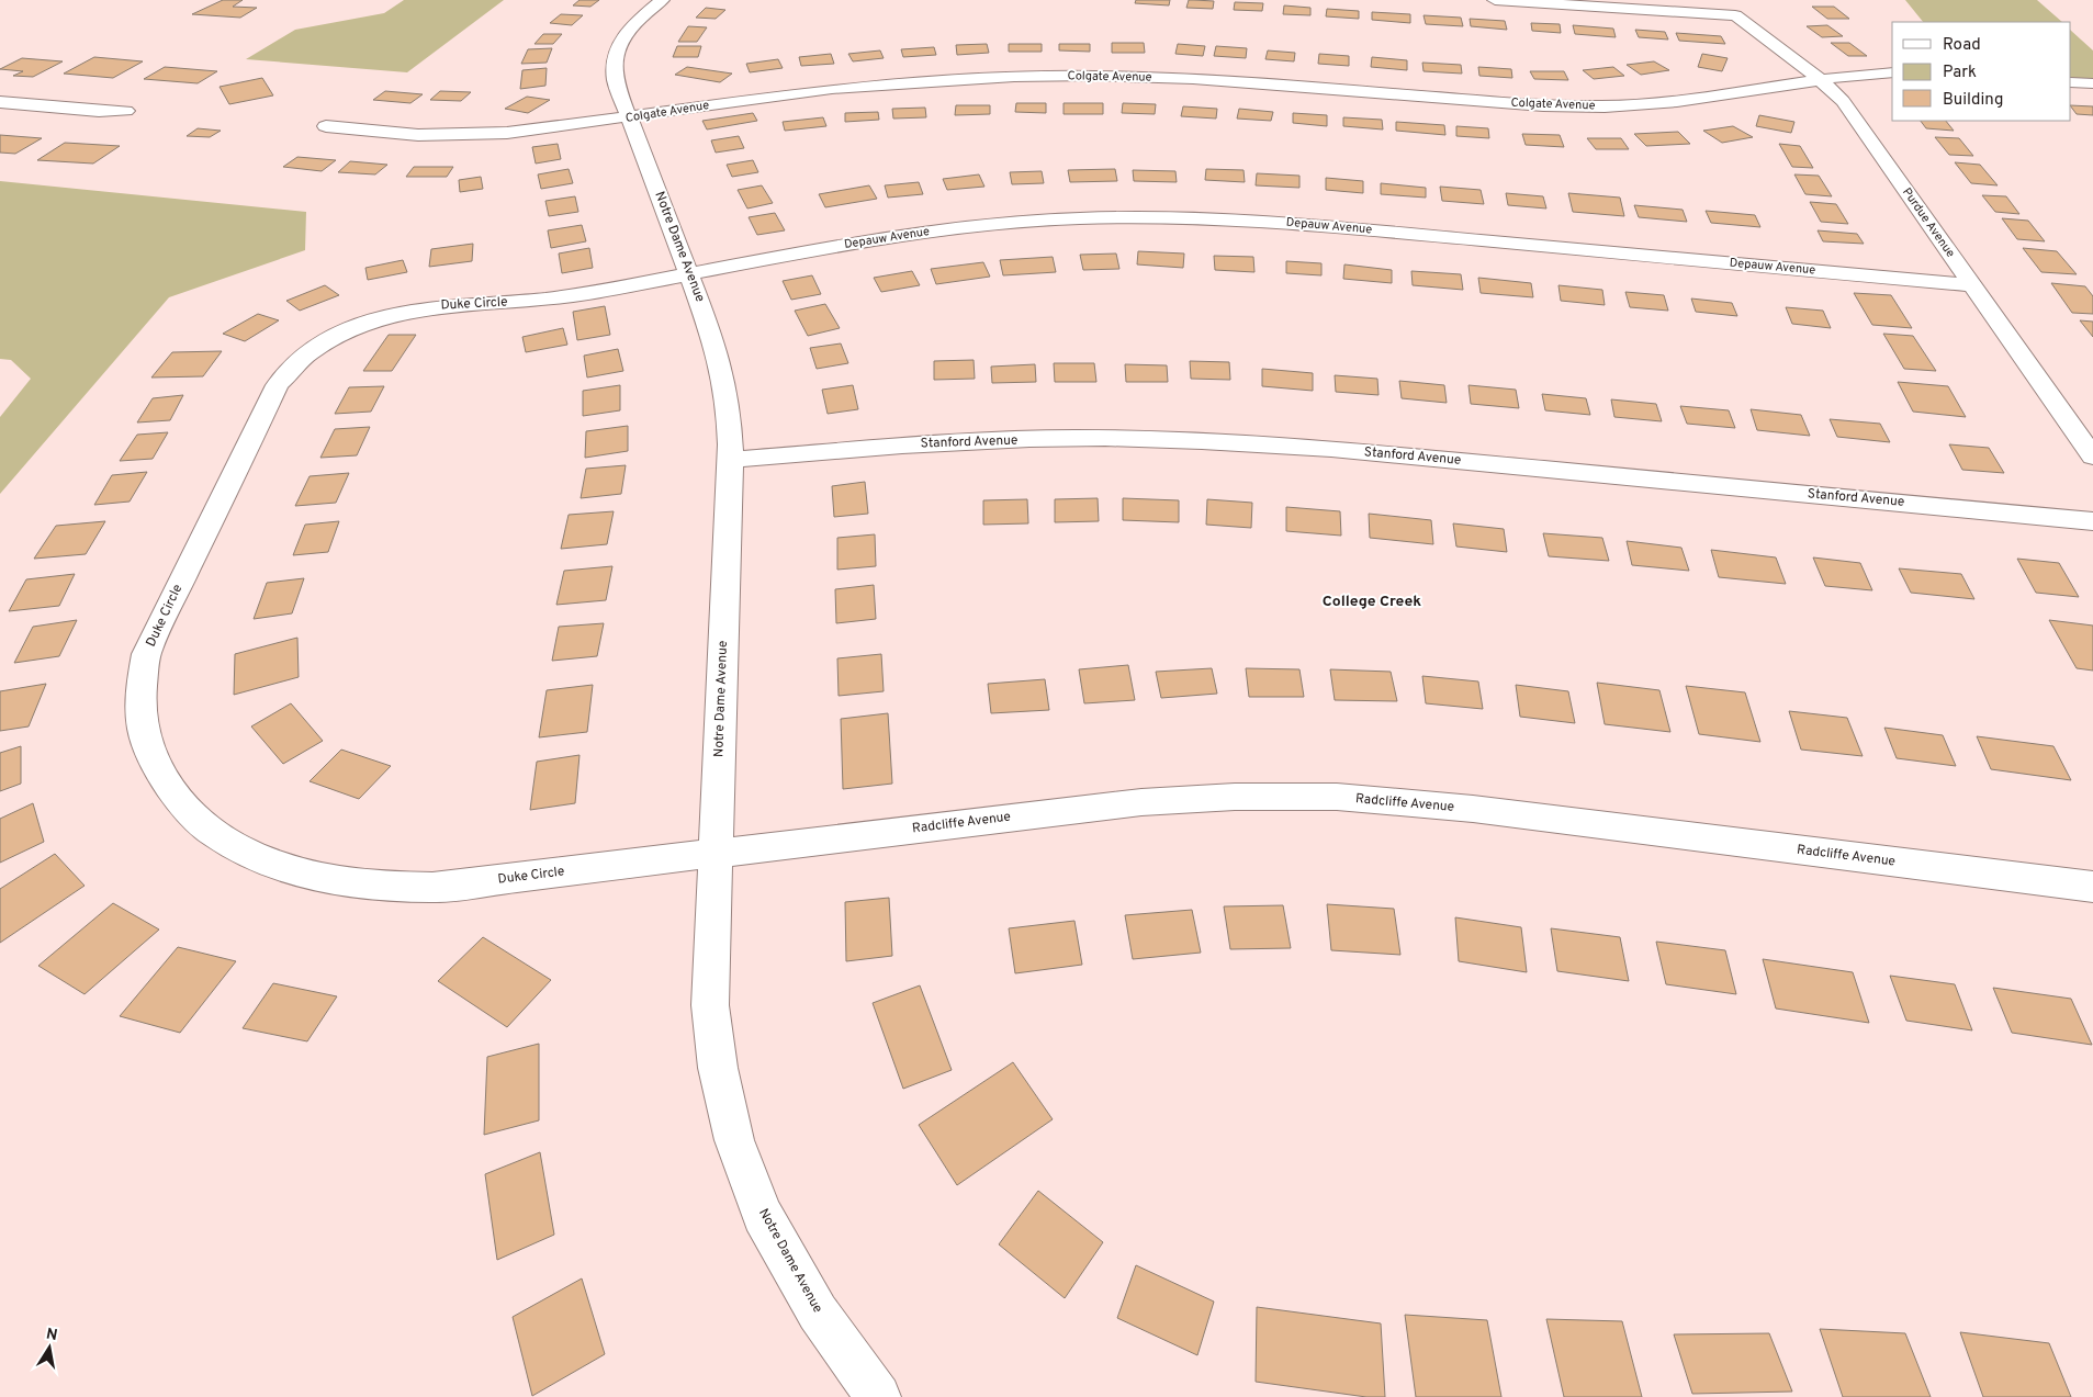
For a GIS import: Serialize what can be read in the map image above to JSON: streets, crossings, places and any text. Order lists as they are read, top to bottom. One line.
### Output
{"streets":{"street":["Colgate Avenue","Purdue Avenue","Depauw Avenue","Notre Dame Avenue","Duke Circle","Stanford Avenue","Radcliffe Avenue"]},"crossings":[["Colgate Avenue","Purdue Avenue"],["Colgate Avenue","Notre Dame Avenue"],["Purdue Avenue","Depauw Avenue"],["Depauw Avenue","Notre Dame Avenue"],["Depauw Avenue","Duke Circle"],["Notre Dame Avenue","Duke Circle"],["Notre Dame Avenue","Stanford Avenue"],["Notre Dame Avenue","Radcliffe Avenue"],["Duke Circle","Radcliffe Avenue"]],"districts":["College Creek"],"legend":["Road","Park","Building"],"north":"top"}
